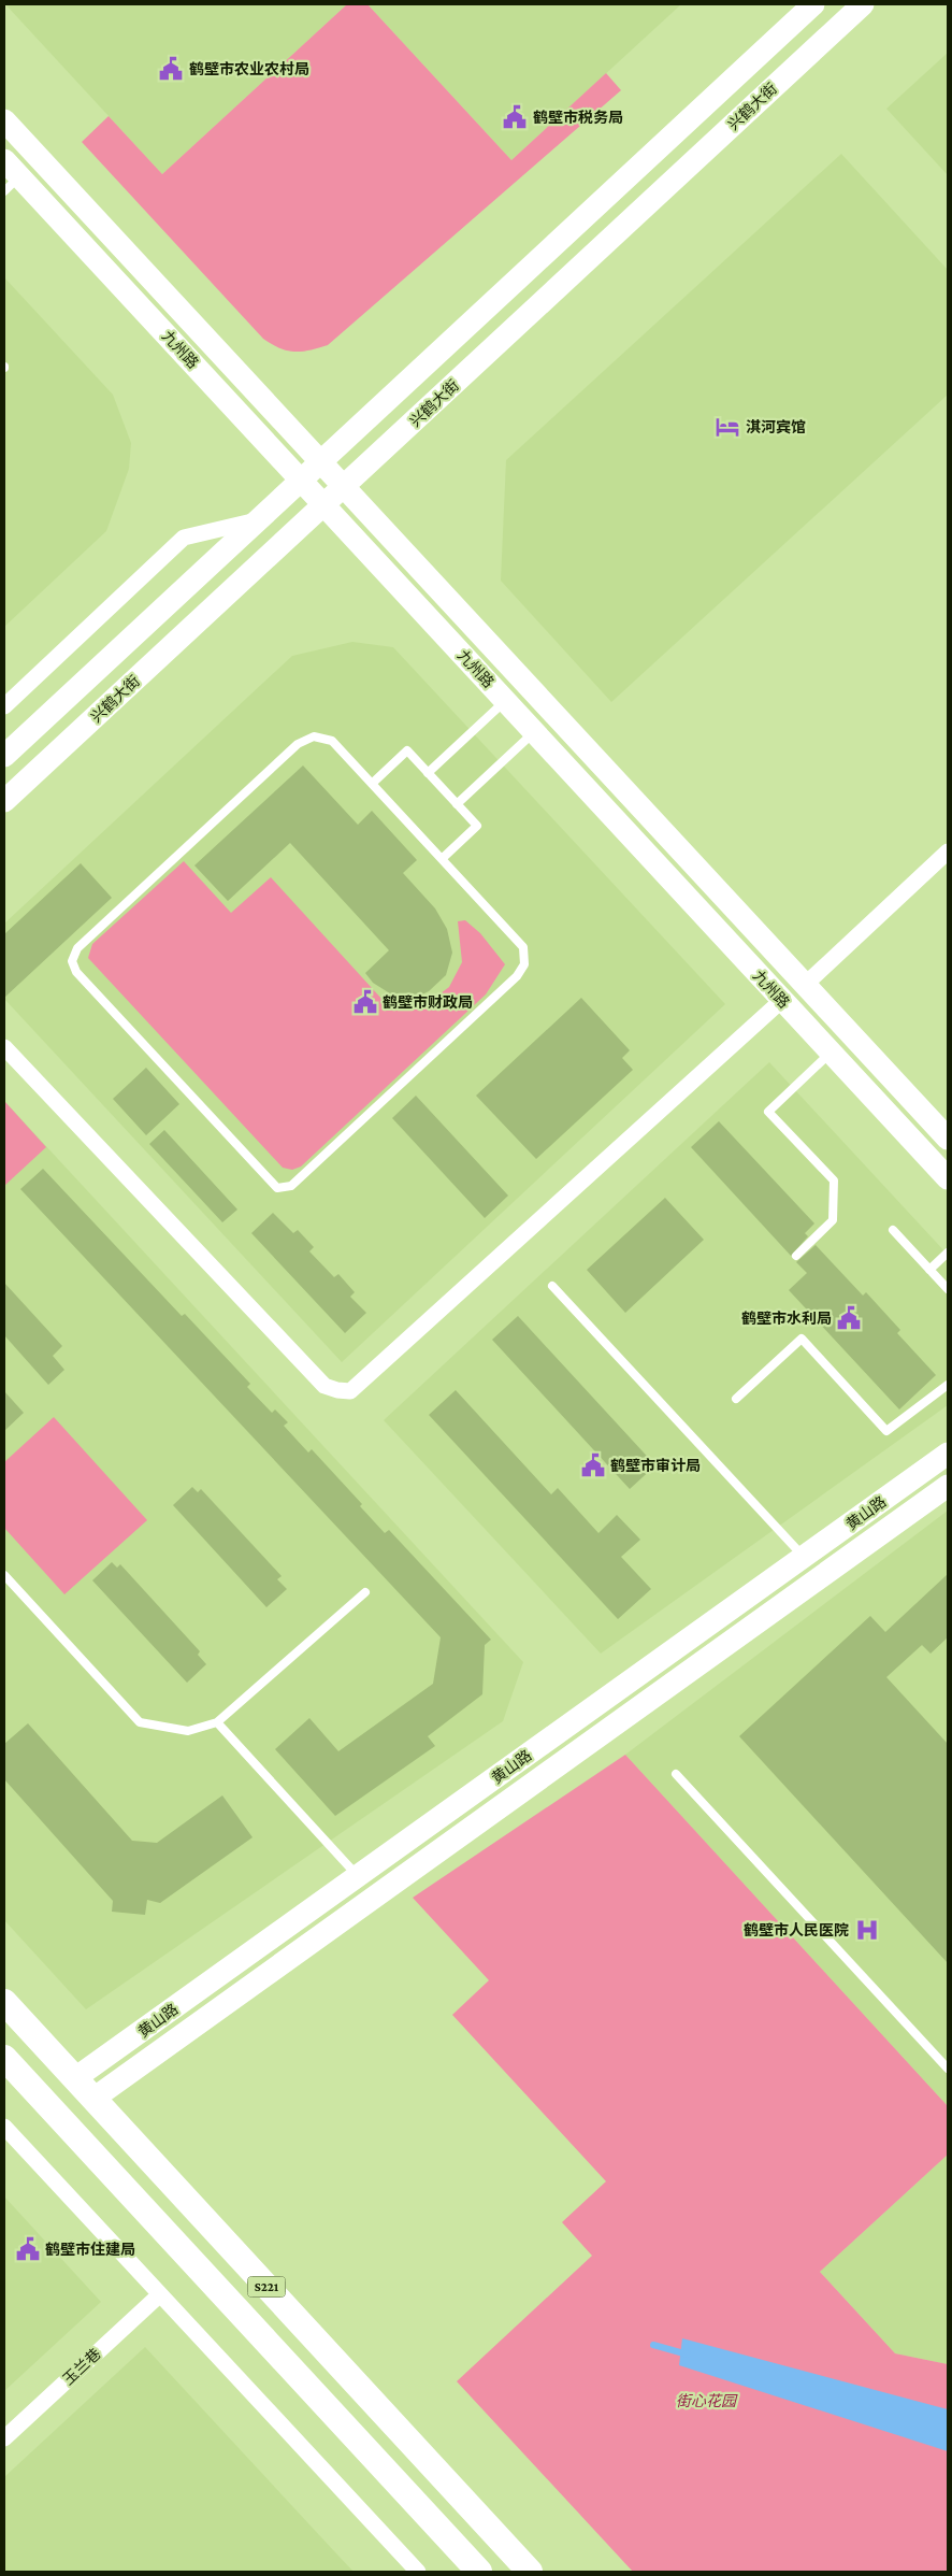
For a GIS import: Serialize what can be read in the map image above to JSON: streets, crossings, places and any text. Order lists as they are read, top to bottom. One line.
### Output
{"streets":{"main road":["S221"],"street":["兴鹤大街","九州路","黄山路","玉兰巷"]},"crossings":[["兴鹤大街","九州路"],["黄山路","S221"]],"parks":["街心花园"],"places":{"public building":["鹤壁市农业农村局","鹤壁市税务局","鹤壁市财政局","鹤壁市水利局","鹤壁市审计局","鹤壁市住建局"],"hotel":["淇河宾馆"],"hospital":["鹤壁市人民医院"]}}
